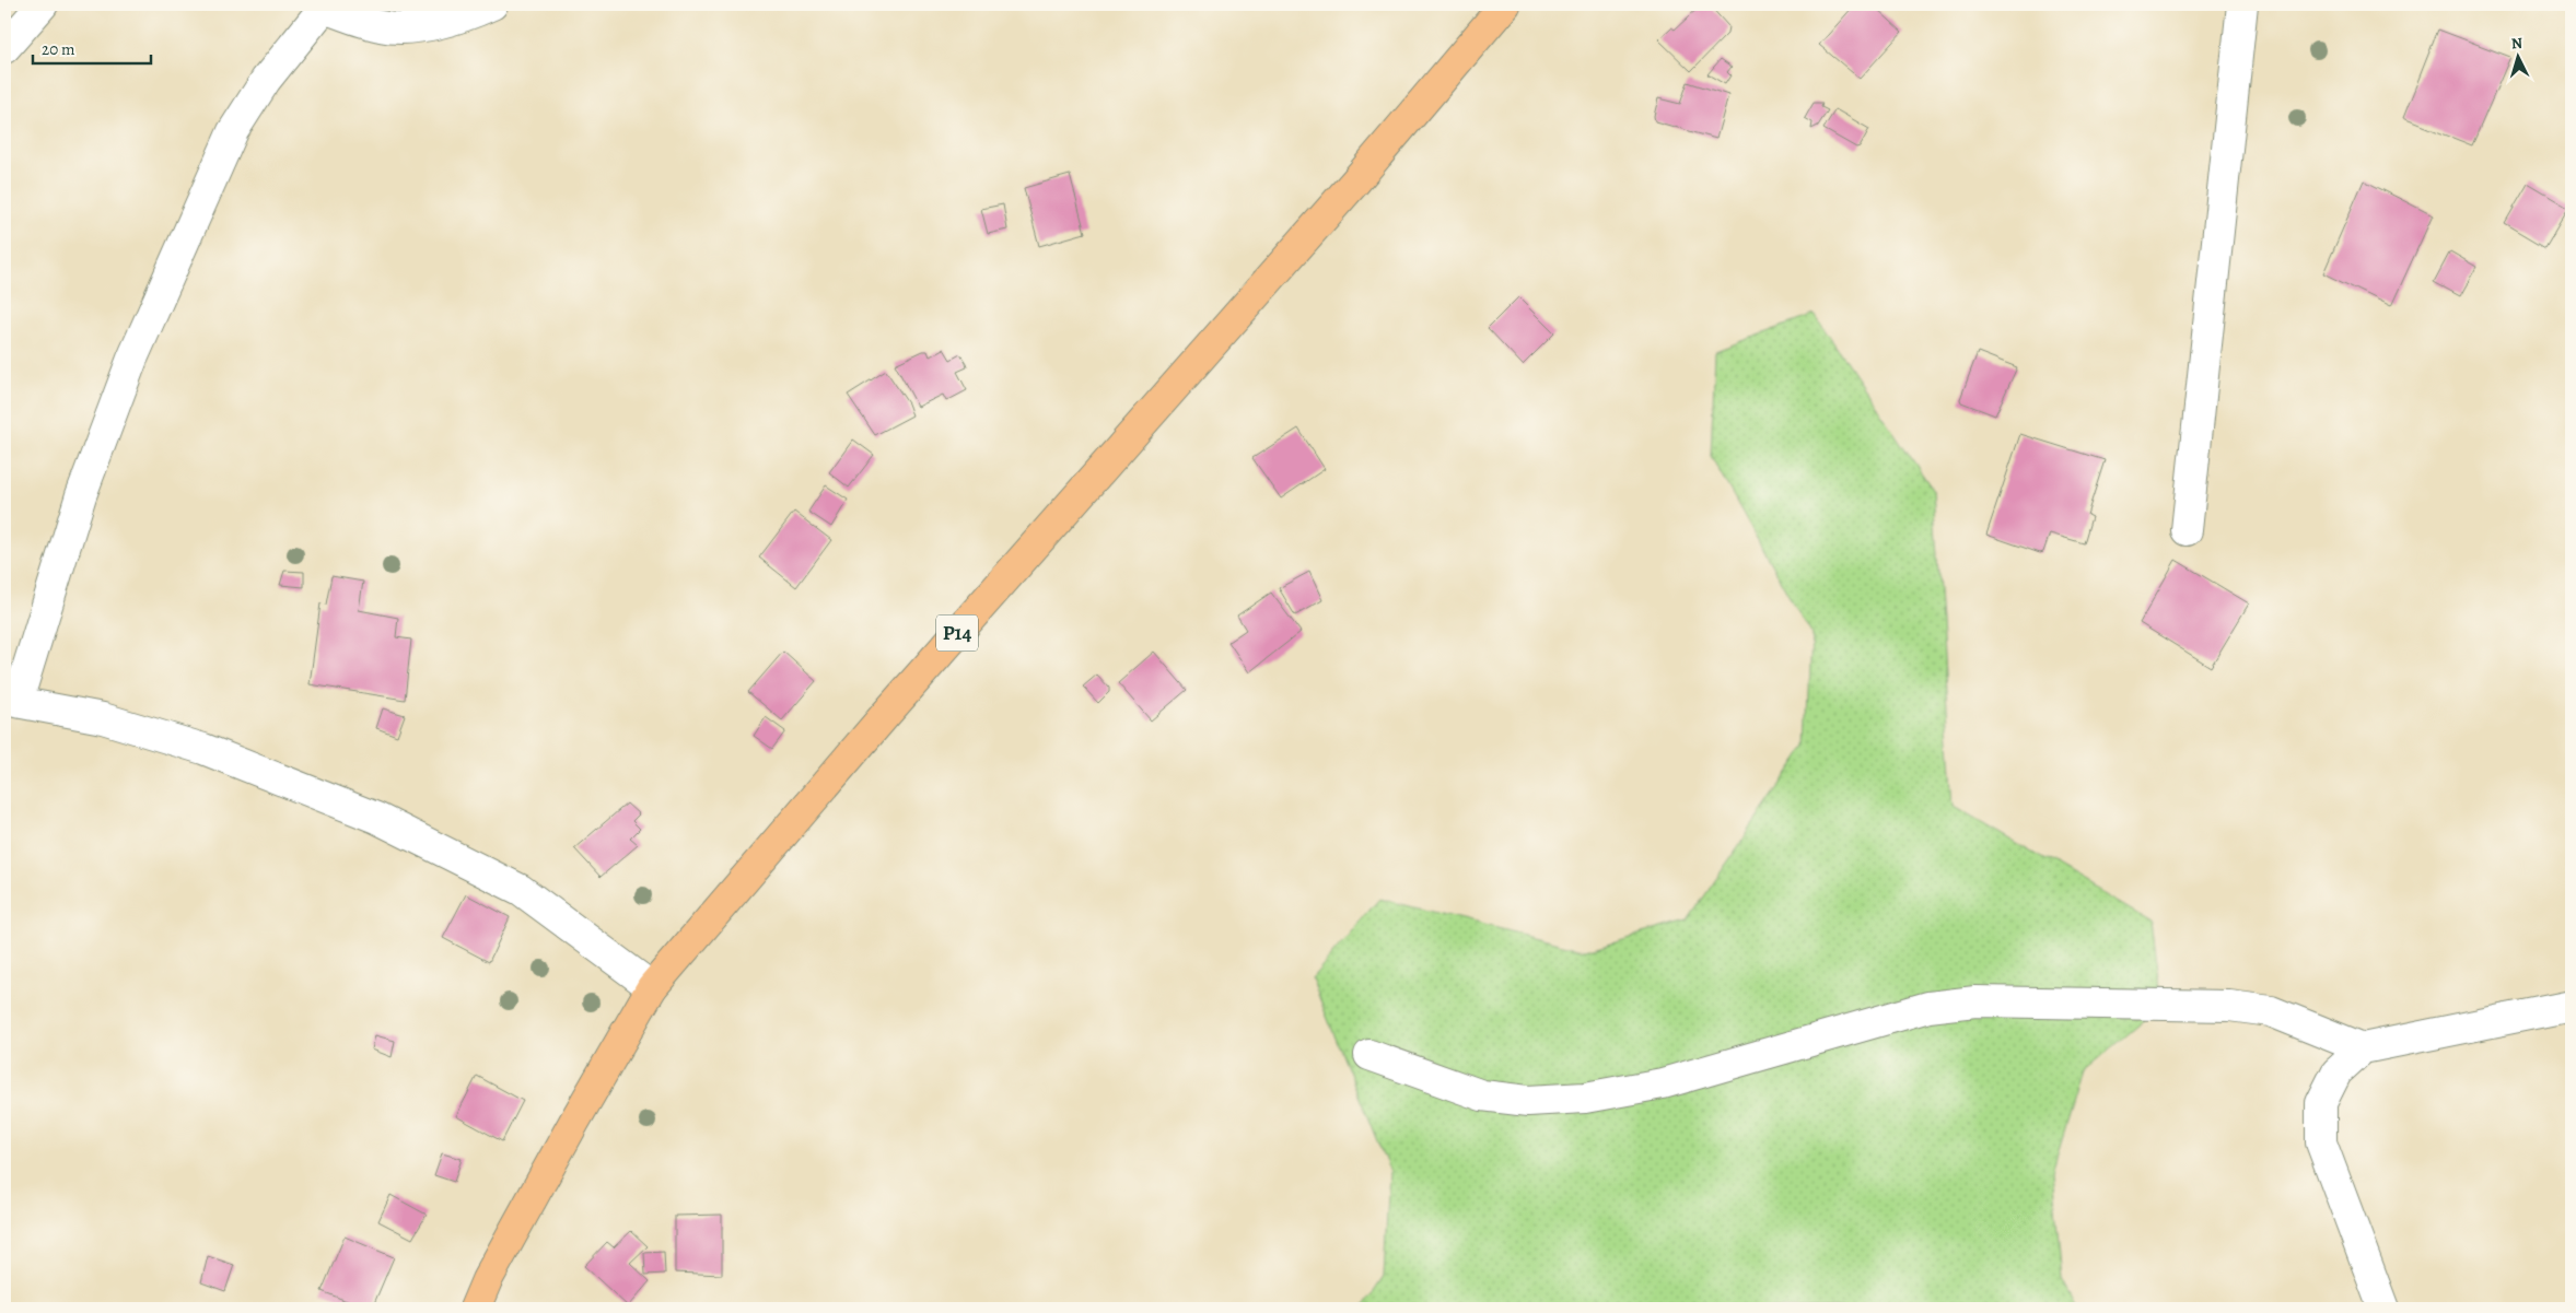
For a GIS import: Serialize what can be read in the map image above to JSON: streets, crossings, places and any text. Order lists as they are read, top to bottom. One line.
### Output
{"streets":{"main road":["P14"]},"scale_bar":"20 m","north":"top"}
